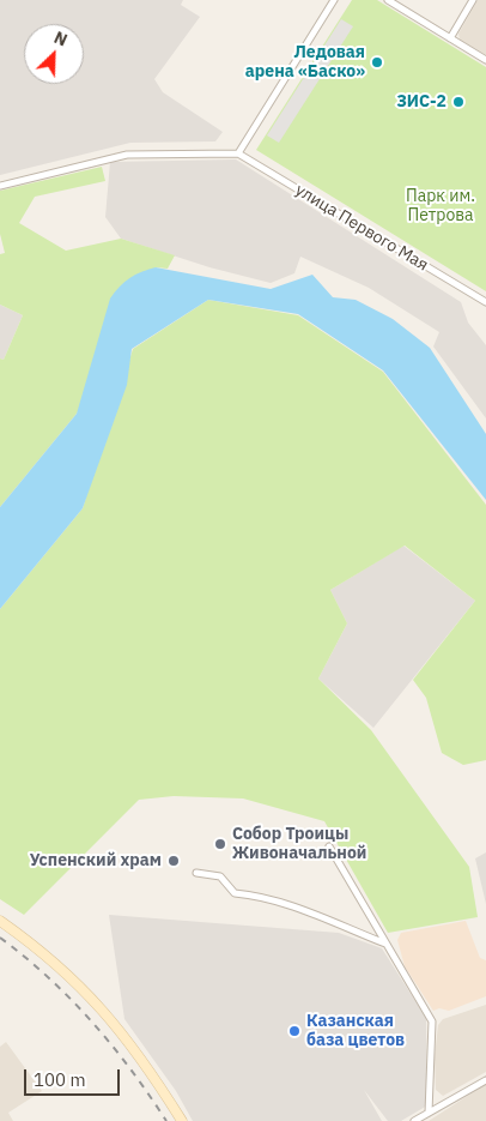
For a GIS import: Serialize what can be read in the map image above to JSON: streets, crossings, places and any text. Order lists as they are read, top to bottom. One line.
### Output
{"streets":{"street":["улица Первого Мая"]},"parks":["Парк им. Петрова"],"places":["Ледовая арена «Баско»","ЗИС-2","Собор Троицы Живоначальной","Успенский храм","Казанская база цветов"],"scale_bar":"100 m","north":"top right"}
